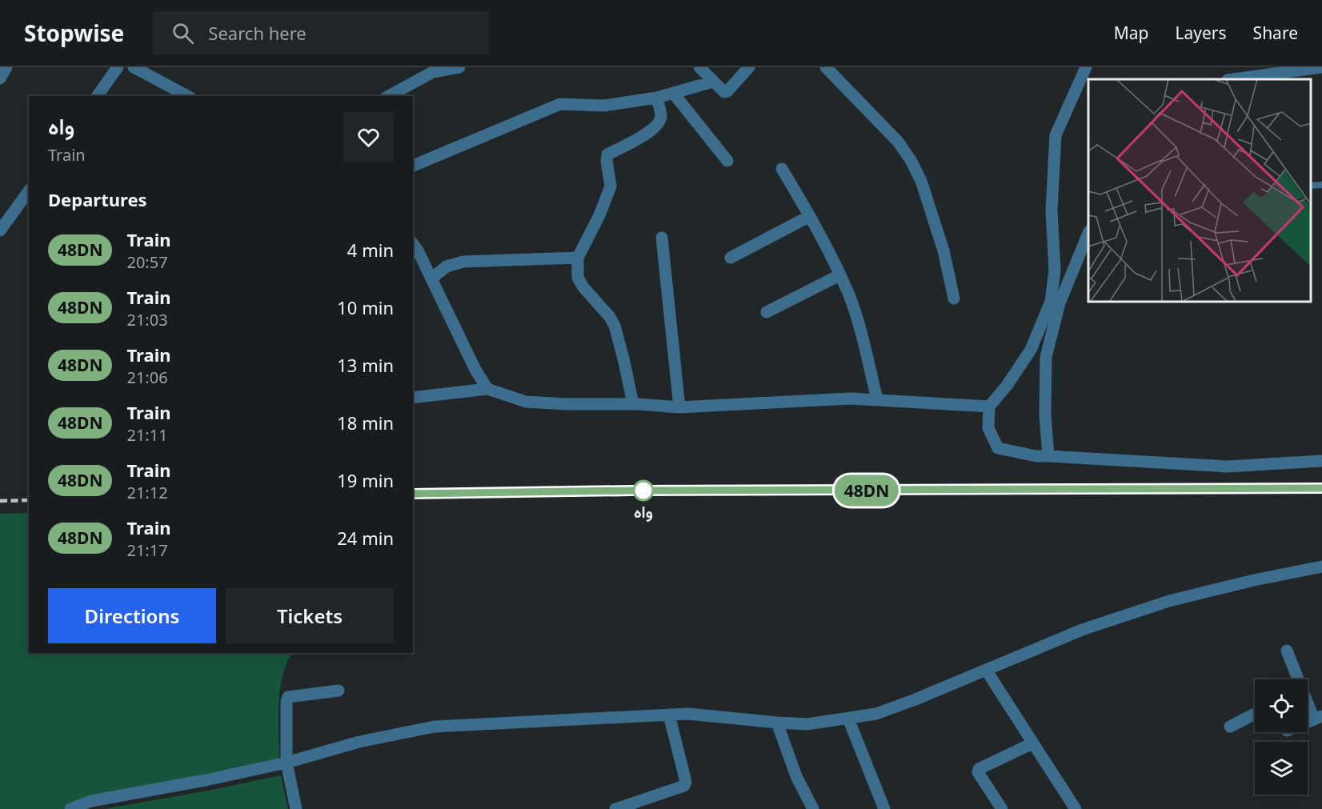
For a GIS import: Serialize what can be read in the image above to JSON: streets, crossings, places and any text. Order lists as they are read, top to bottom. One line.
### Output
{"places":["واہ"],"page":{"header":"Stopwise","search":"Search here","nav":["Map","Layers","Share"],"on_map":"48DN","heading":[["واہ","Train"],"Departures"],"list":[{"mark":"48DN","name":"Train","note":"20:57","value":"4 min"},{"mark":"48DN","name":"Train","note":"21:03","value":"10 min"},{"mark":"48DN","name":"Train","note":"21:06","value":"13 min"},{"mark":"48DN","name":"Train","note":"21:11","value":"18 min"},{"mark":"48DN","name":"Train","note":"21:12","value":"19 min"},{"mark":"48DN","name":"Train","note":"21:17","value":"24 min"}],"buttons":["Directions","Tickets"]}}
